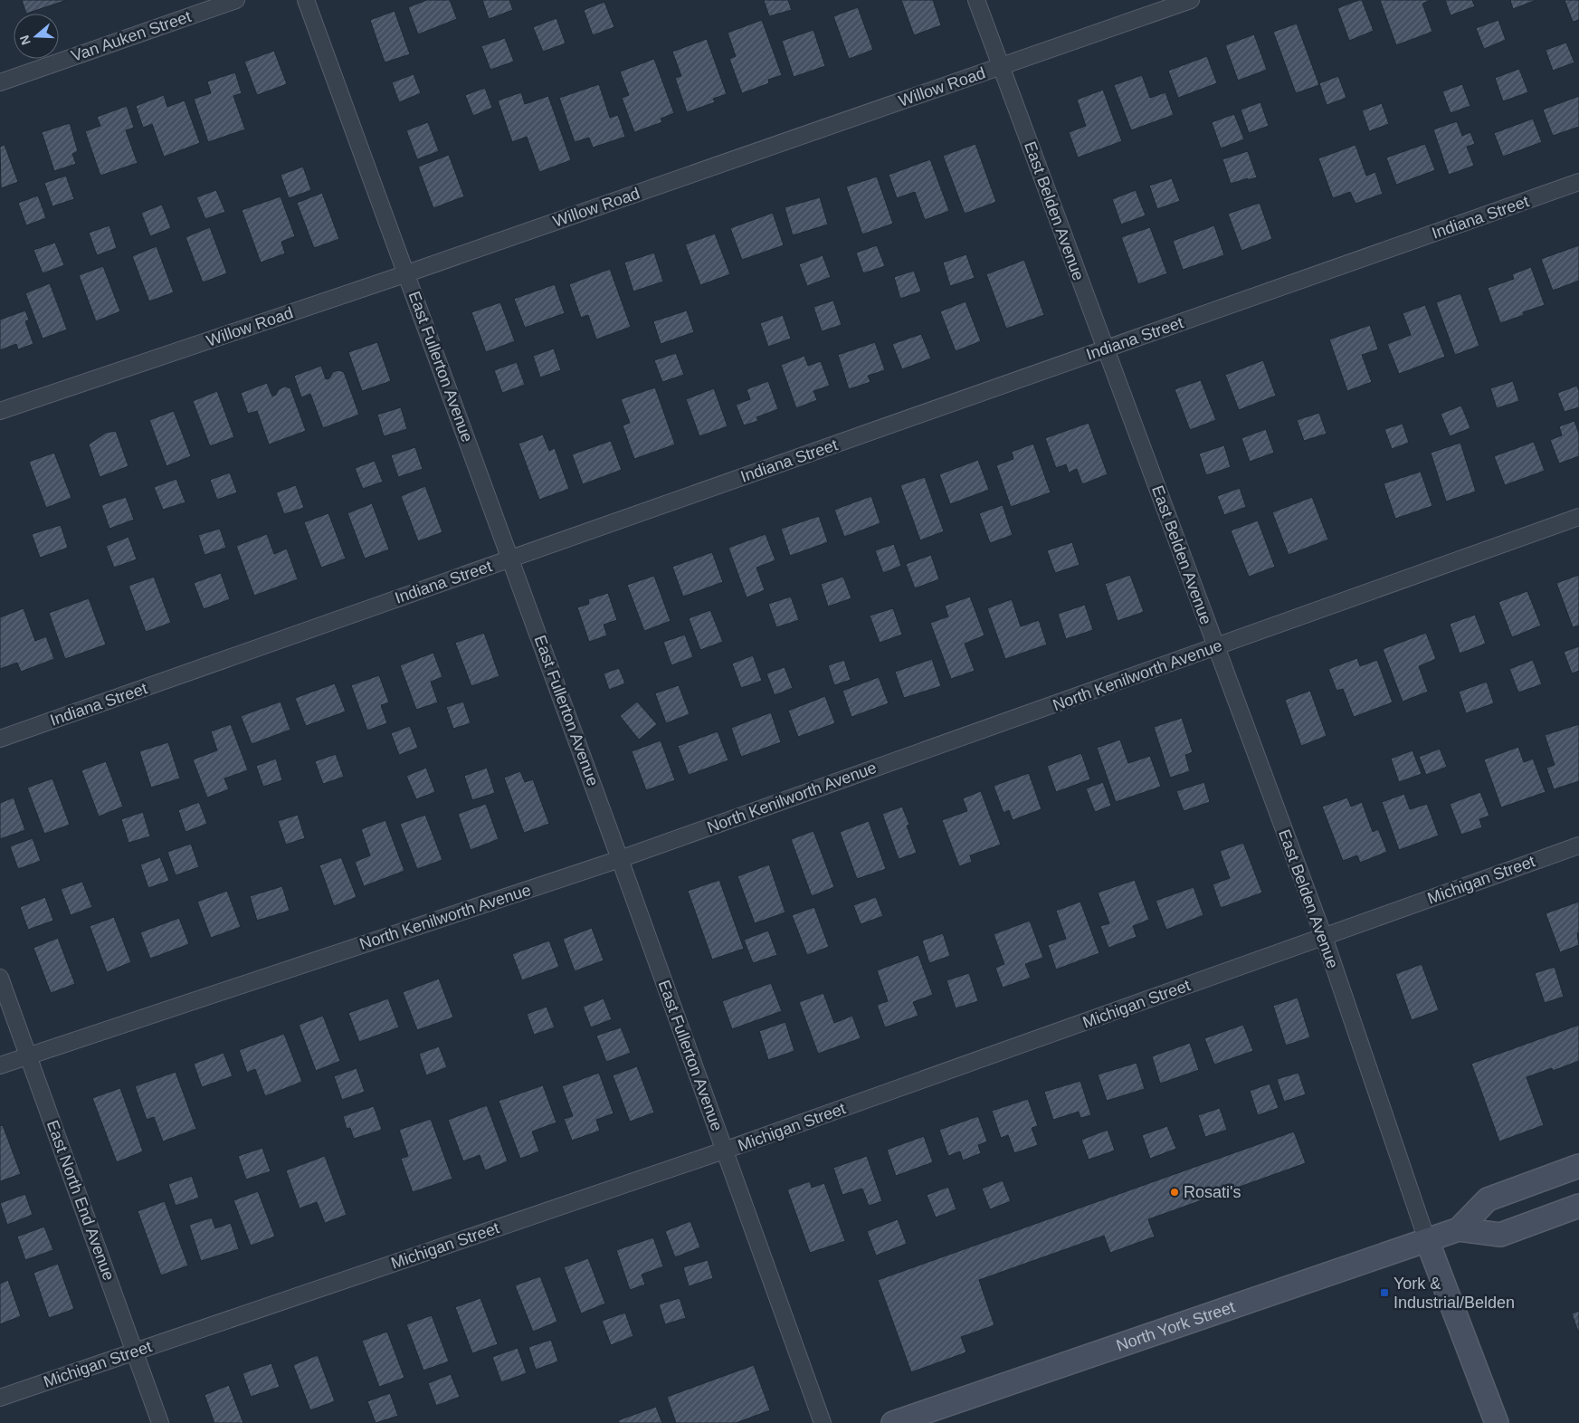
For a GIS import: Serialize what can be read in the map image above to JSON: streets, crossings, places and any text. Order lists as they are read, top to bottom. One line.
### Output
{"streets":{"main road":["North York Street"],"street":["Van Auken Street","Willow Road","East Belden Avenue","Indiana Street","East Fullerton Avenue","North Kenilworth Avenue","Michigan Street","East North End Avenue"]},"crossings":[["Willow Road","East Belden Avenue"],["Willow Road","East Fullerton Avenue"],["East Belden Avenue","Indiana Street"],["East Belden Avenue","North Kenilworth Avenue"],["East Belden Avenue","Michigan Street"],["East Belden Avenue","North York Street"],["Indiana Street","East Fullerton Avenue"],["East Fullerton Avenue","North Kenilworth Avenue"],["East Fullerton Avenue","Michigan Street"],["North Kenilworth Avenue","East North End Avenue"],["Michigan Street","East North End Avenue"]],"places":{"other":["Rosati's"],"transit":["York & Industrial/Belden"]},"north":"left"}
